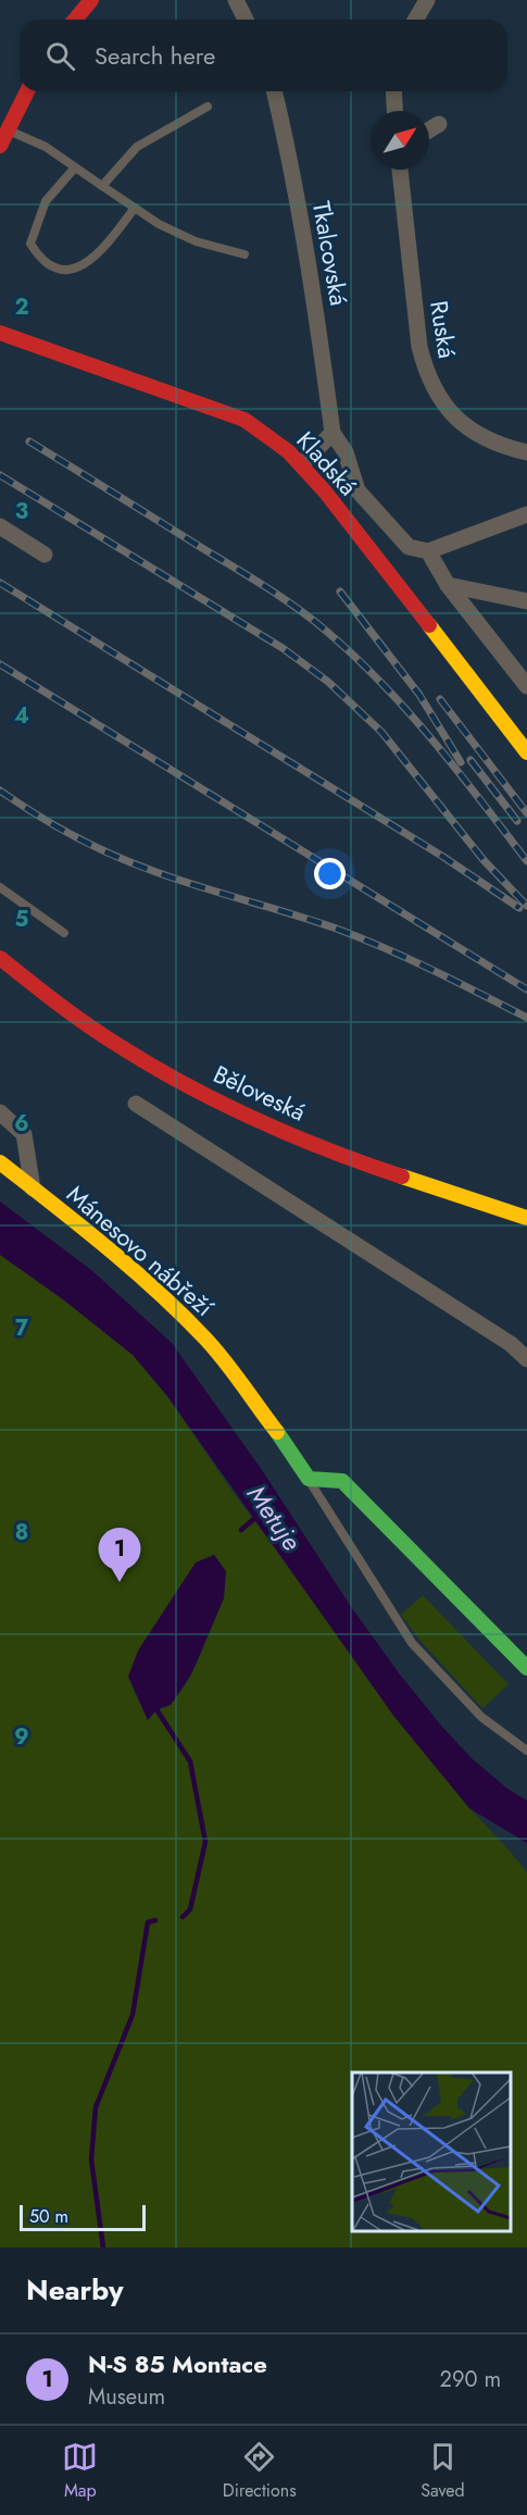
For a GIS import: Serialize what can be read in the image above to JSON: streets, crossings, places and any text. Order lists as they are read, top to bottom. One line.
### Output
{"streets":{"main road":["Kladská","Běloveská","Mánesovo nábřeží"],"street":["Tkalcovská","Ruská"]},"water":["Metuje"],"scale_bar":"50 m","north":"top right","page":{"search":"Search here","pins":"1","scale":"50 m","heading":"Nearby","list":[{"mark":"1","name":"N-S 85 Montace","note":"Museum","value":"290 m"}],"nav":["Map","Directions","Saved"]},"grid":{"rows":["2","3","4","5","6","7","8","9"]}}
